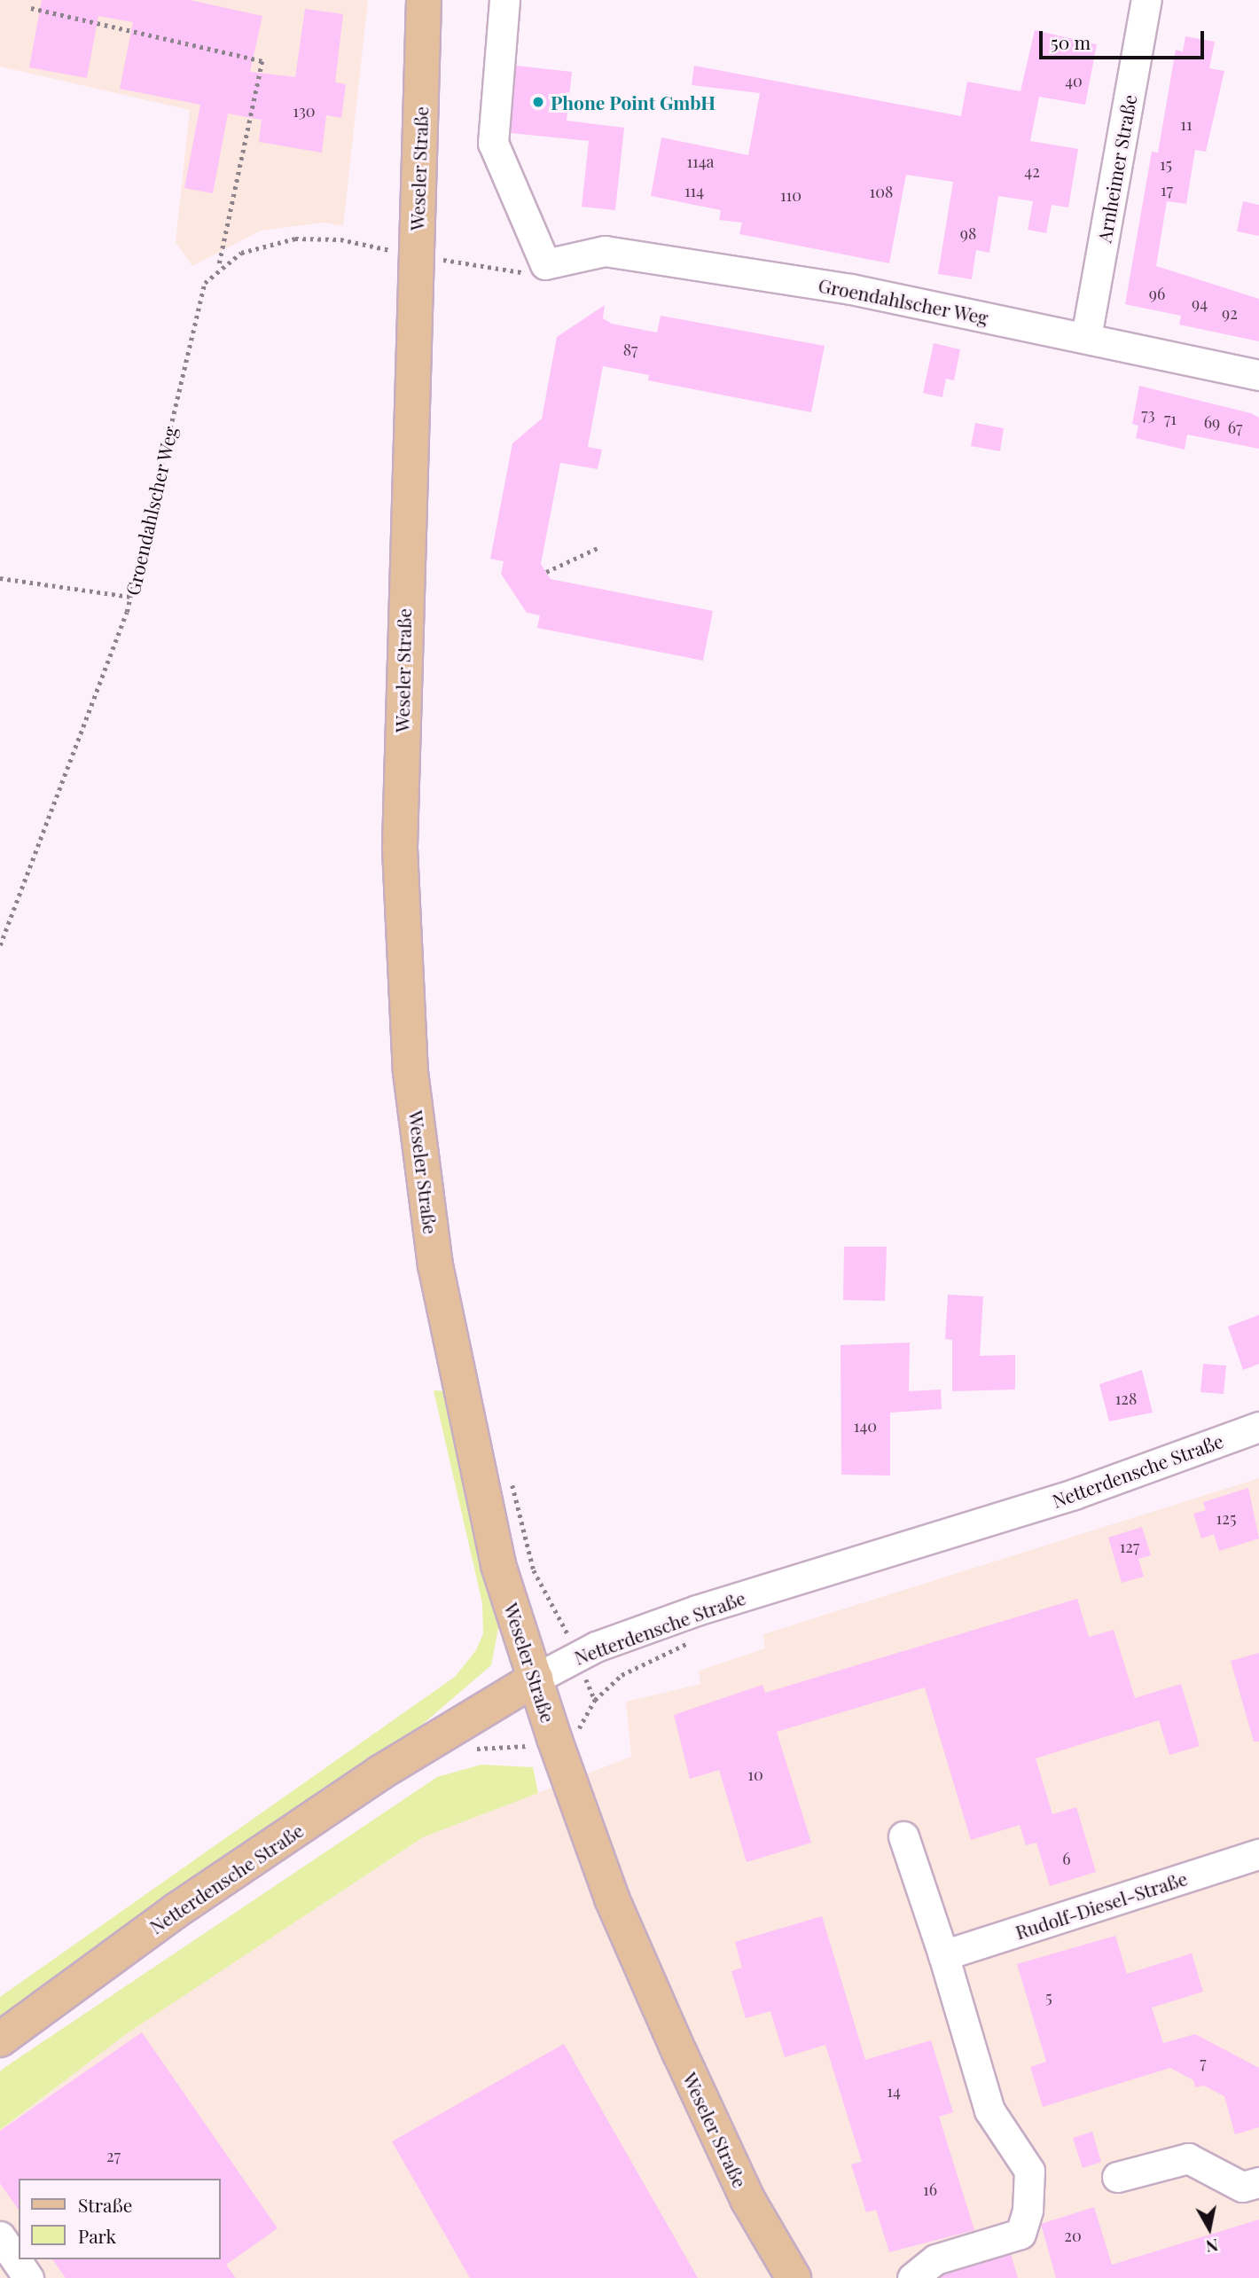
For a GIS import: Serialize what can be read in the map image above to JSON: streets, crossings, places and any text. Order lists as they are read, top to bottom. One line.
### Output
{"streets":{"main road":["Weseler Straße","Netterdensche Straße"],"street":["Arnheimer Straße","Groendahlscher Weg","Rudolf-Diesel-Straße"]},"crossings":[["Weseler Straße","Netterdensche Straße"],["Arnheimer Straße","Groendahlscher Weg"]],"places":["Phone Point GmbH"],"house_numbers":["40","130","11","114a","15","42","17","114","108","110","98","96","94","92","87","73","71","69","67","128","140","125","127","10","6","5","7","14","27","16","20"],"legend":["Straße","Park"],"scale_bar":"50 m","north":"bottom"}
